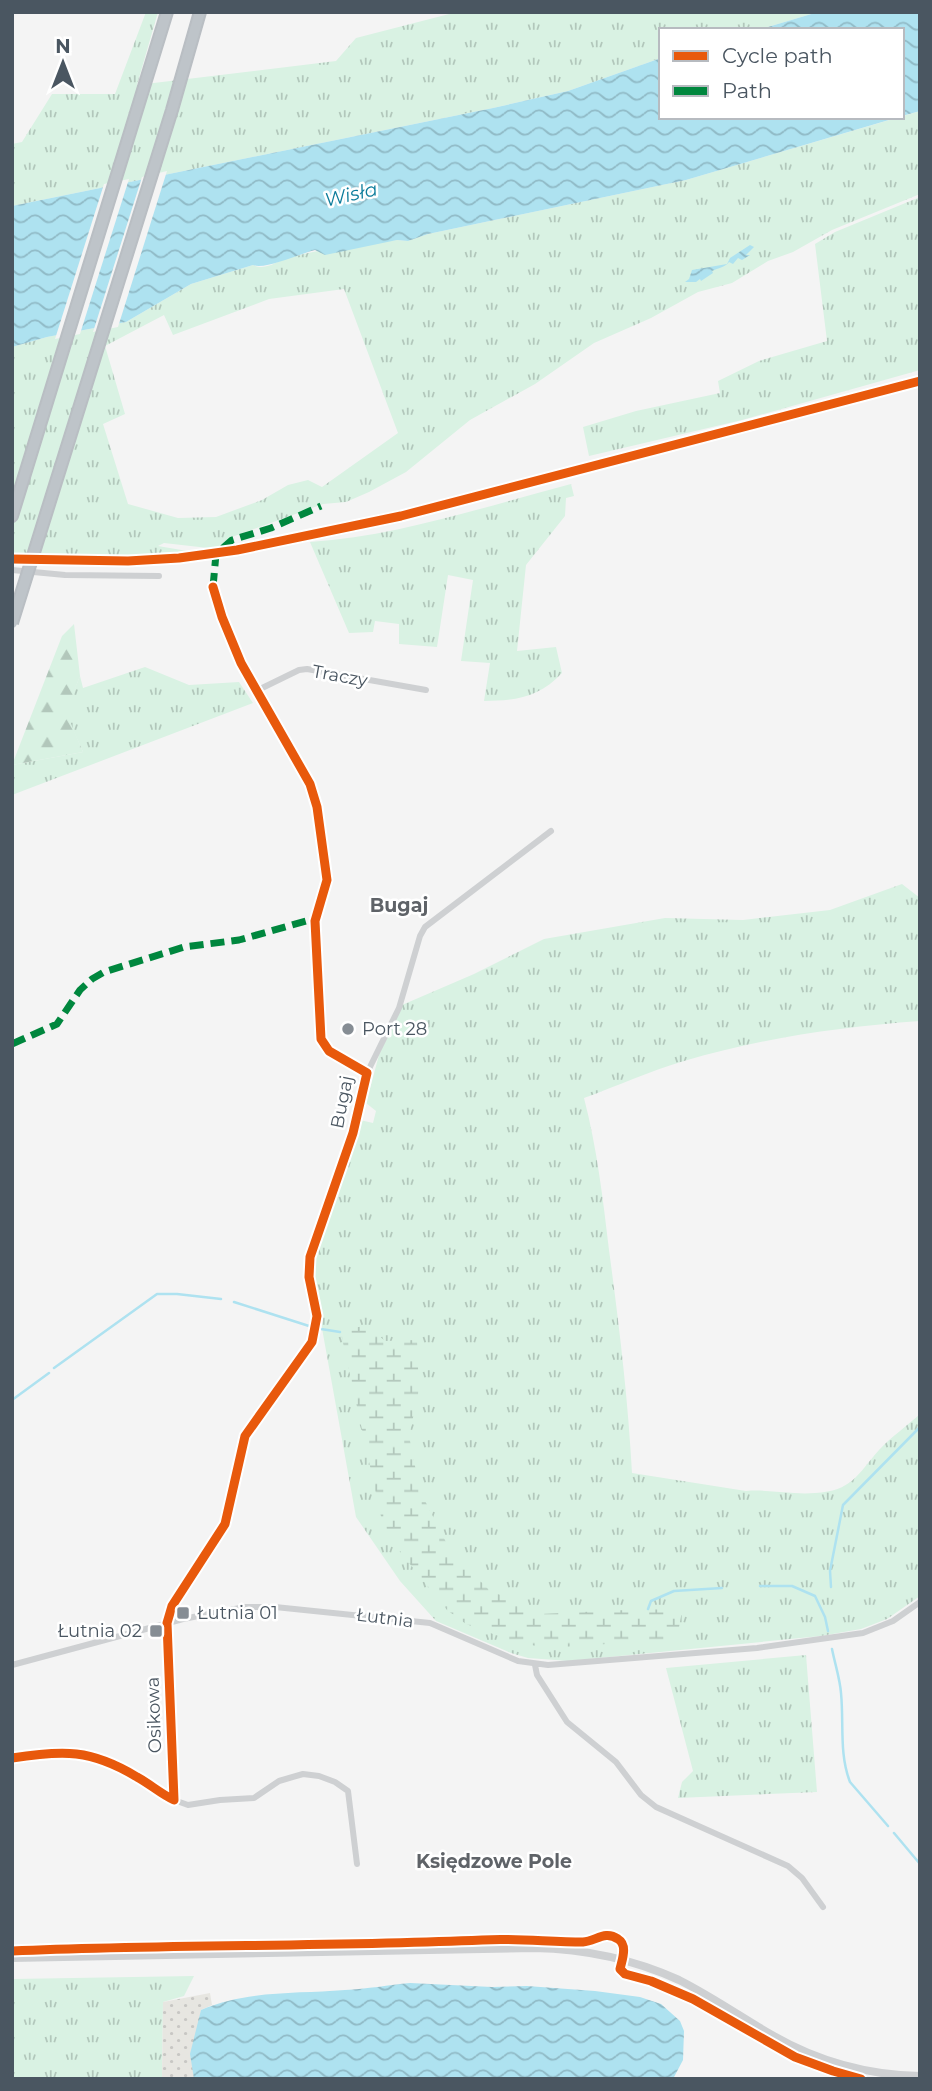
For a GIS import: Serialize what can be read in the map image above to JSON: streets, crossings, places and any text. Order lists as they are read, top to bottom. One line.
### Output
{"streets":{"street":["Traczy","Bugaj","Łutnia","Osikowa"]},"crossings":[["Traczy","Bugaj"],["Bugaj","Łutnia"],["Bugaj","Osikowa"],["Łutnia","Osikowa"]],"districts":["Bugaj","Księdzowe Pole"],"water":["Wisła"],"places":{"other":["Port 28"],"transit":["Łutnia 01","Łutnia 02"]},"legend":["Cycle path","Path"],"north":"top"}
